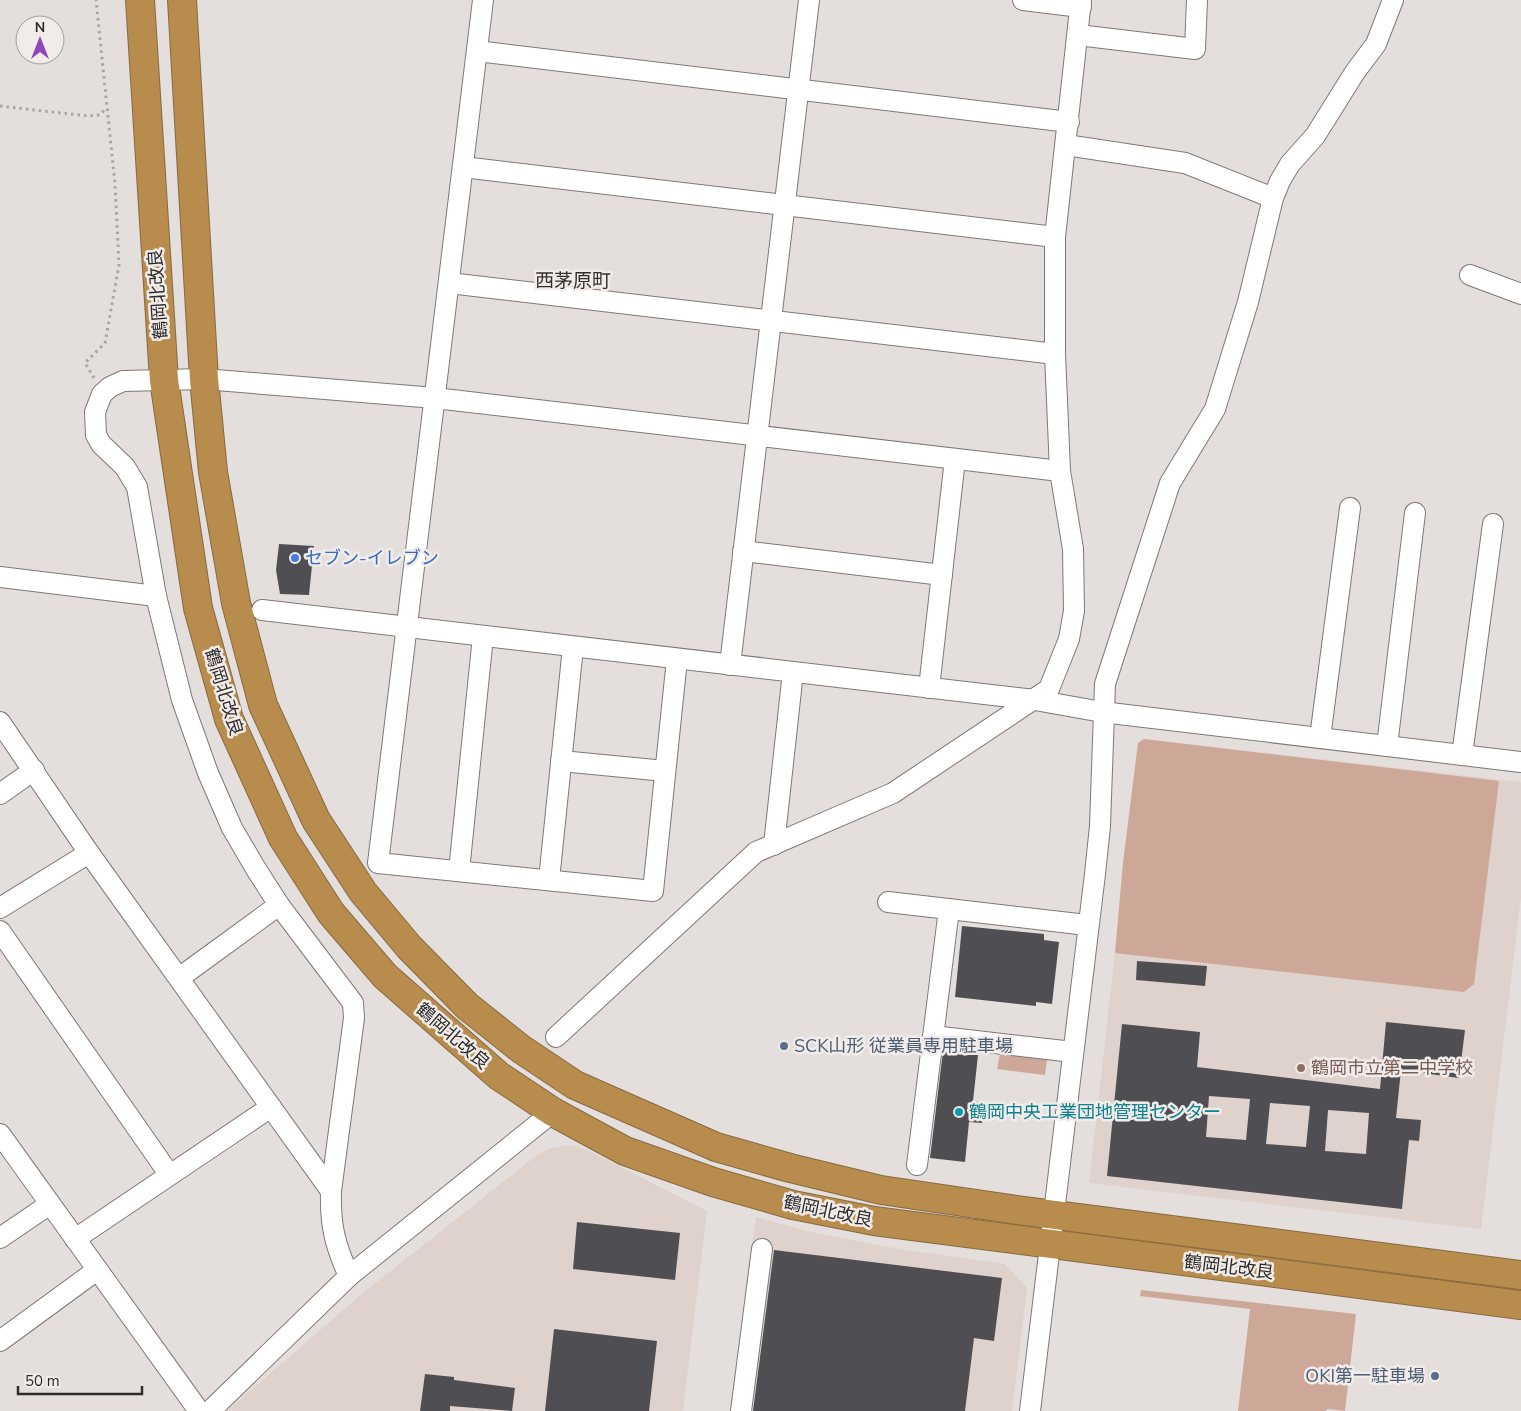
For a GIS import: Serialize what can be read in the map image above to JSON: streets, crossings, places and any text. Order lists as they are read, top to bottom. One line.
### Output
{"streets":{"highway":["鶴岡北改良"]},"districts":["西茅原町"],"places":["セブン-イレブン","SCK山形 従業員専用駐車場","鶴岡市立第二中学校","鶴岡中央工業団地管理センター","OKI第一駐車場"],"scale_bar":"50 m","north":"top"}
